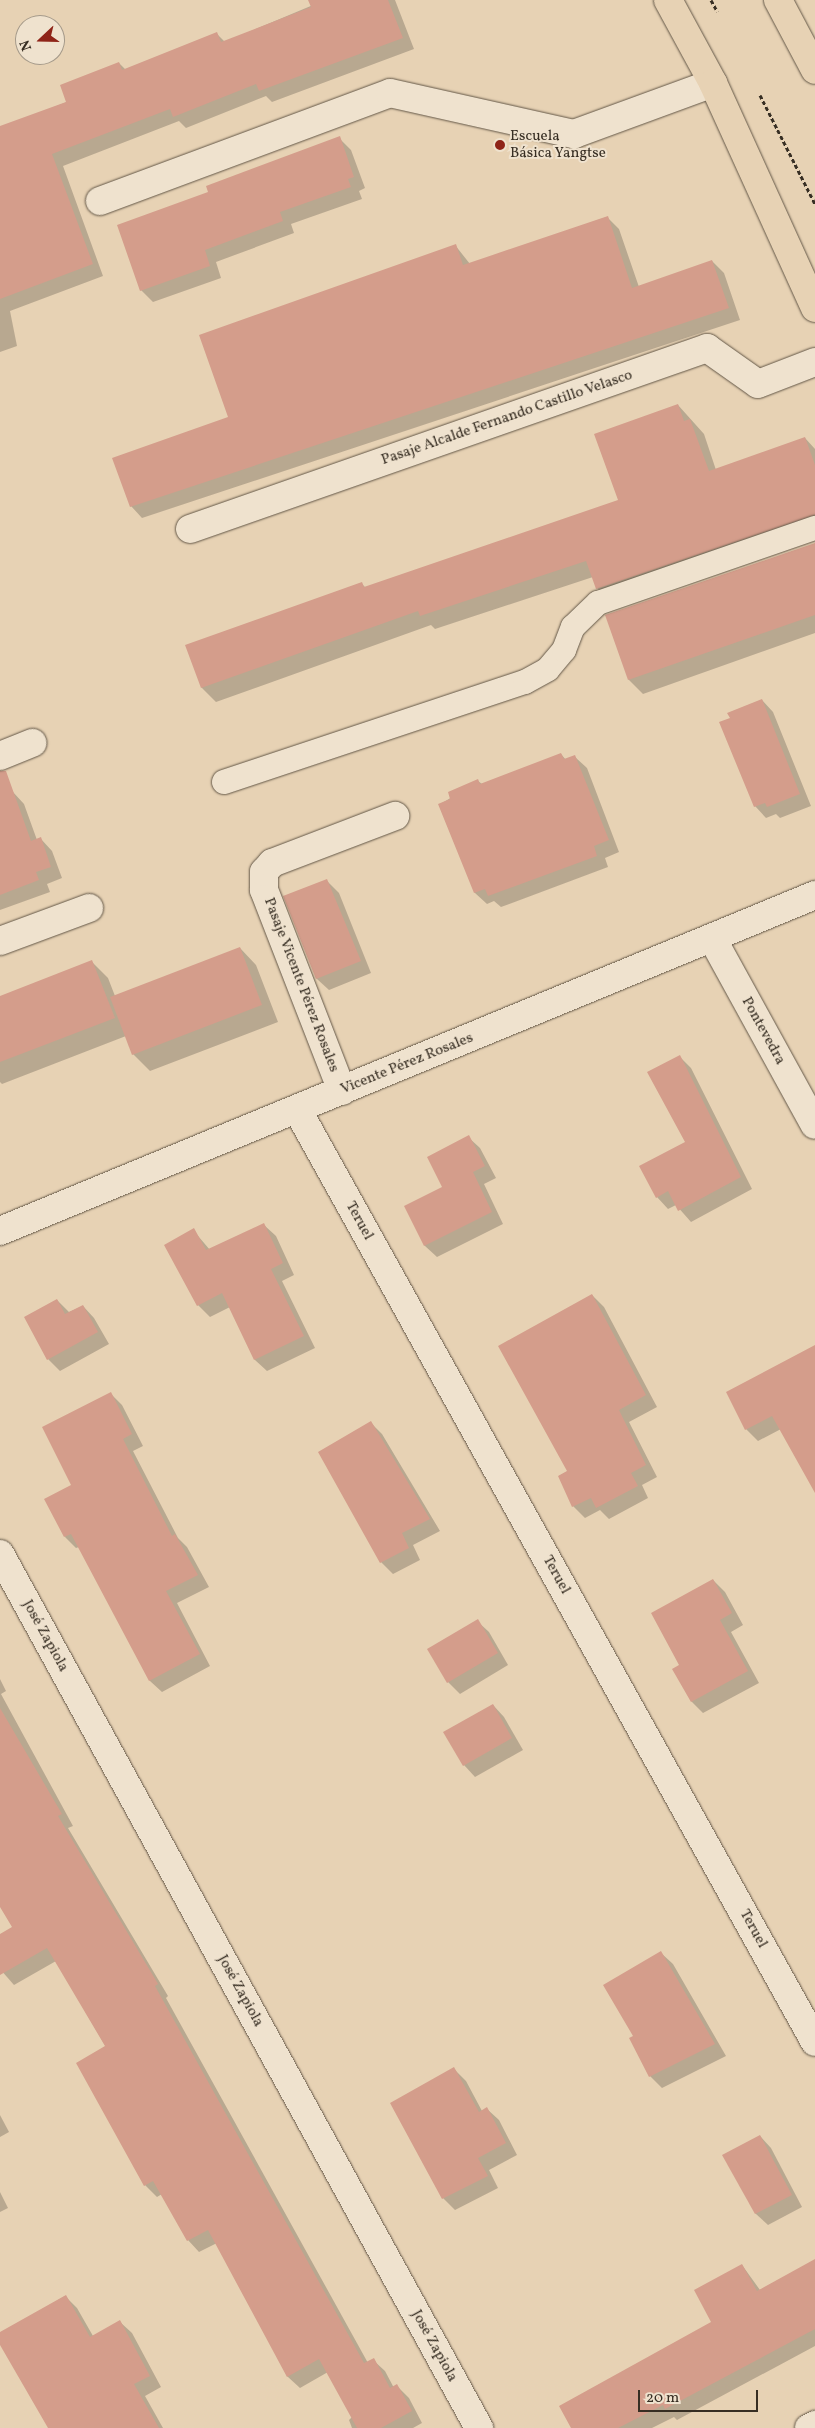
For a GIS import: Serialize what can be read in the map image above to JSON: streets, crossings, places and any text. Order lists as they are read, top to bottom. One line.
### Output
{"streets":{"street":["Pasaje Alcalde Fernando Castillo Velasco","Pasaje Vicente Pérez Rosales","Pontevedra","Vicente Pérez Rosales","Teruel","José Zapiola"]},"crossings":[["Pasaje Vicente Pérez Rosales","Vicente Pérez Rosales"],["Pontevedra","Vicente Pérez Rosales"],["Vicente Pérez Rosales","Teruel"]],"places":["Escuela Básica Yangtse"],"scale_bar":"20 m","north":"left"}
